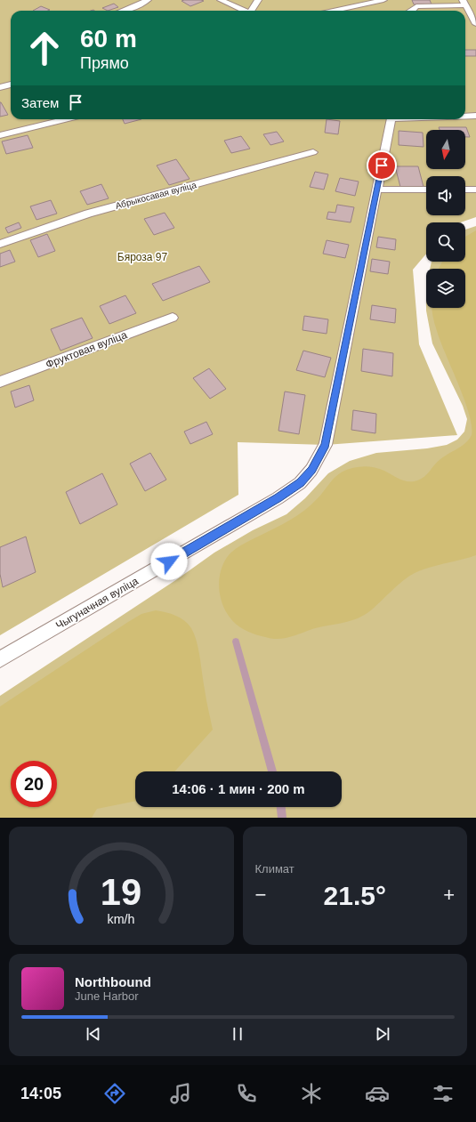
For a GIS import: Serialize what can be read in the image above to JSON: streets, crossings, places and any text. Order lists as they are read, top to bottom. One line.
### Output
{"streets":{"lane":["Абрыкосавая вуліца","Фруктовая вуліца","Чыгуначная вуліца"]},"parks":["Бяроза 97"],"north":"bottom","page":{"turn":["60 m","Прямо"],"then":"Затем","limit":"20","trip":"14:06 · 1 мин · 200 m","tile":"Климат","heat":["−","21.5°","+"],"song":["Northbound","June Harbor"],"tabs":"14:05","gauge":["19","km/h"]}}
